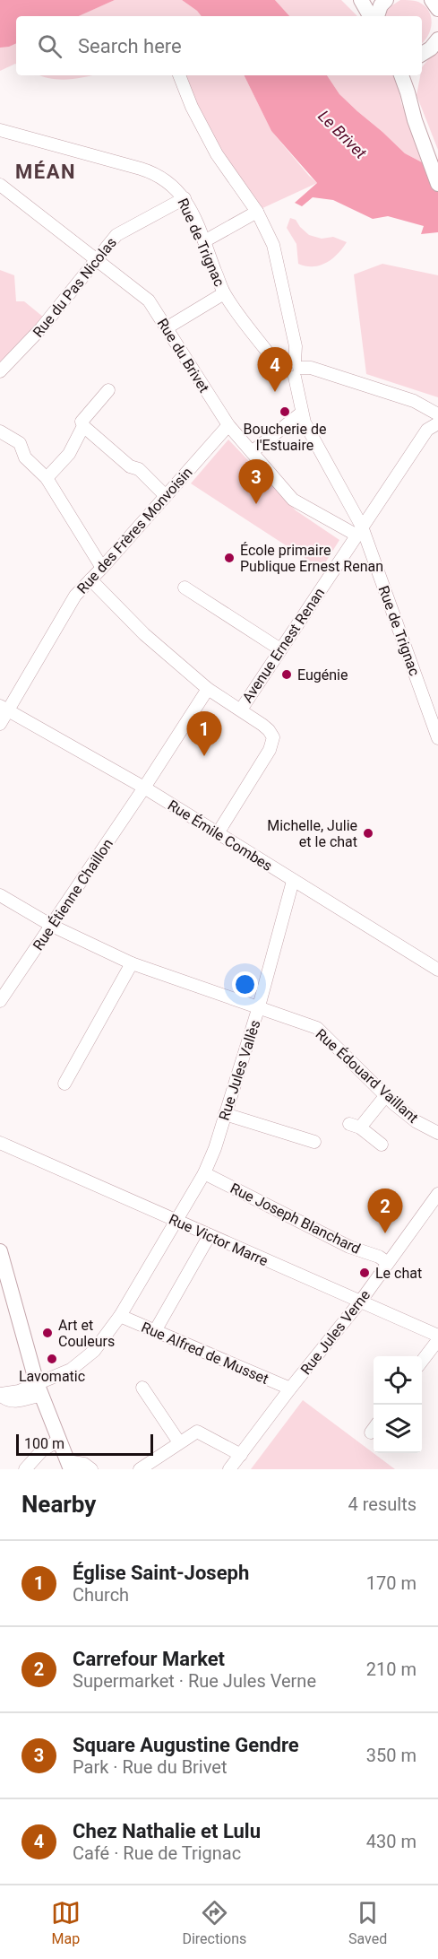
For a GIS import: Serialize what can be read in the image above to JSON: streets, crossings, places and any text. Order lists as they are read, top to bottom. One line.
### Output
{"streets":{"street":["Rue de Trignac","Rue du Pas Nicolas","Rue du Brivet","Rue des Frères Monvoisin","Avenue Ernest Renan","Rue Émile Combes","Rue Étienne Chaillon","Rue Jules Vallès","Rue Édouard Vaillant","Rue Joseph Blanchard","Rue Victor Marre","Rue Jules Verne","Rue Alfred de Musset"]},"crossings":[["Rue de Trignac","Rue du Pas Nicolas"],["Rue de Trignac","Rue du Brivet"],["Rue de Trignac","Avenue Ernest Renan"],["Rue du Pas Nicolas","Rue du Brivet"],["Rue du Brivet","Rue des Frères Monvoisin"],["Rue du Brivet","Avenue Ernest Renan"],["Rue des Frères Monvoisin","Rue Émile Combes"],["Rue Émile Combes","Rue Étienne Chaillon"],["Rue Émile Combes","Rue Jules Vallès"],["Rue Étienne Chaillon","Rue Édouard Vaillant"],["Rue Jules Vallès","Rue Édouard Vaillant"],["Rue Jules Vallès","Rue Joseph Blanchard"],["Rue Jules Vallès","Rue Victor Marre"],["Rue Jules Vallès","Rue Alfred de Musset"],["Rue Joseph Blanchard","Rue Jules Verne"],["Rue Victor Marre","Rue Jules Verne"],["Rue Jules Verne","Rue Alfred de Musset"]],"districts":["MÉAN"],"water":["Le Brivet"],"places":["Boucherie de l'Estuaire","École primaire Publique Ernest Renan","Eugénie","Michelle, Julie et le chat","Le chat","Art et Couleurs","Lavomatic"],"scale_bar":"100 m","page":{"search":"Search here","pins":["4","3","1","2"],"scale":"100 m","heading":["Nearby","4 results"],"list":[{"mark":"1","name":"Église Saint-Joseph","note":"Church","value":"170 m"},{"mark":"2","name":"Carrefour Market","note":"Supermarket · Rue Jules Verne","value":"210 m"},{"mark":"3","name":"Square Augustine Gendre","note":"Park · Rue du Brivet","value":"350 m"},{"mark":"4","name":"Chez Nathalie et Lulu","note":"Café · Rue de Trignac","value":"430 m"}],"nav":["Map","Directions","Saved"]}}
